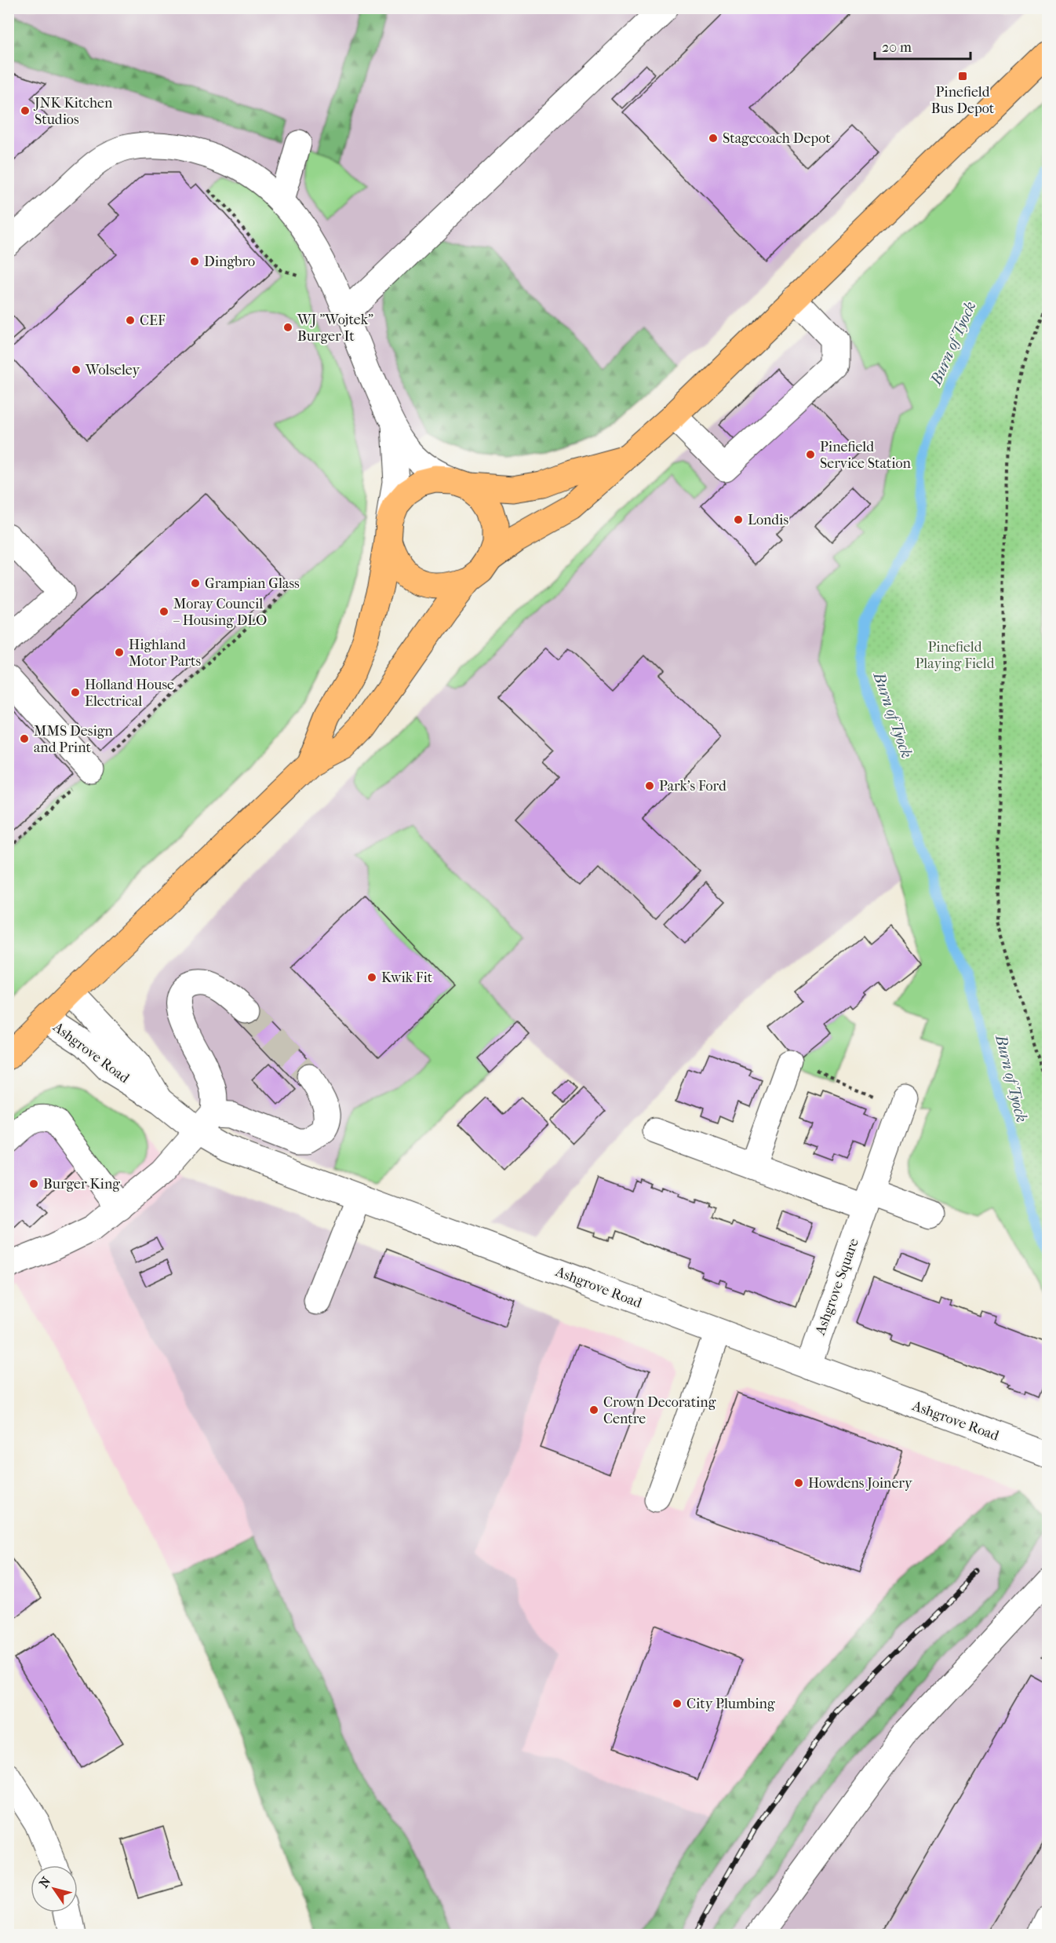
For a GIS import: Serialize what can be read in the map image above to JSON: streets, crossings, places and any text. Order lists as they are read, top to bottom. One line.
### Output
{"streets":{"street":["Ashgrove Road","Ashgrove Square"]},"crossings":[["Ashgrove Road","Ashgrove Square"]],"water":["Burn of Tyock"],"parks":["Pinefield Playing Field"],"places":{"transit":["Pinefield Bus Depot"],"other":["JNK Kitchen Studios","Stagecoach Depot","Dingbro","CEF","WJ \"Wojtek\" Burger It","Wolseley","Pinefield Service Station","Londis","Grampian Glass","Moray Council – Housing DLO","Highland Motor Parts","Holland House Electrical","MMS Design and Print","Park's Ford","Kwik Fit","Burger King","Crown Decorating Centre","Howdens Joinery","City Plumbing"]},"scale_bar":"20 m","north":"top left"}
